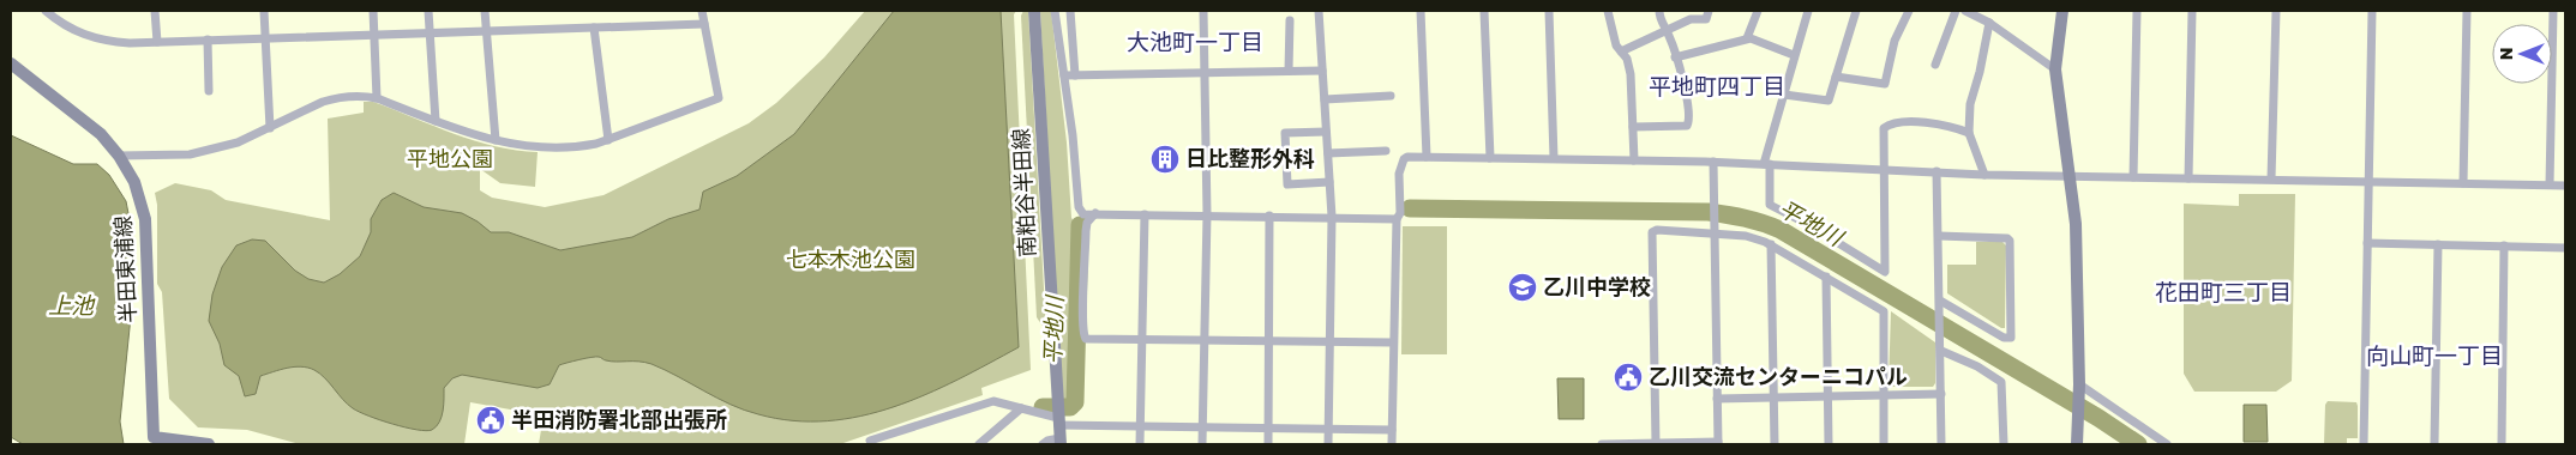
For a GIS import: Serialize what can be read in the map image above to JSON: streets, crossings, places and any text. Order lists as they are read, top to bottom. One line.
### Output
{"streets":{"main road":["南粕谷半田線","半田東浦線"]},"districts":["大池町一丁目","平地町四丁目","花田町三丁目","向山町一丁目"],"water":["平地川","上池"],"parks":["平地公園","七本木池公園"],"places":{"building":["日比整形外科"],"school or university":["乙川中学校"],"public building":["乙川交流センターニコパル","半田消防署北部出張所"]},"north":"left"}
